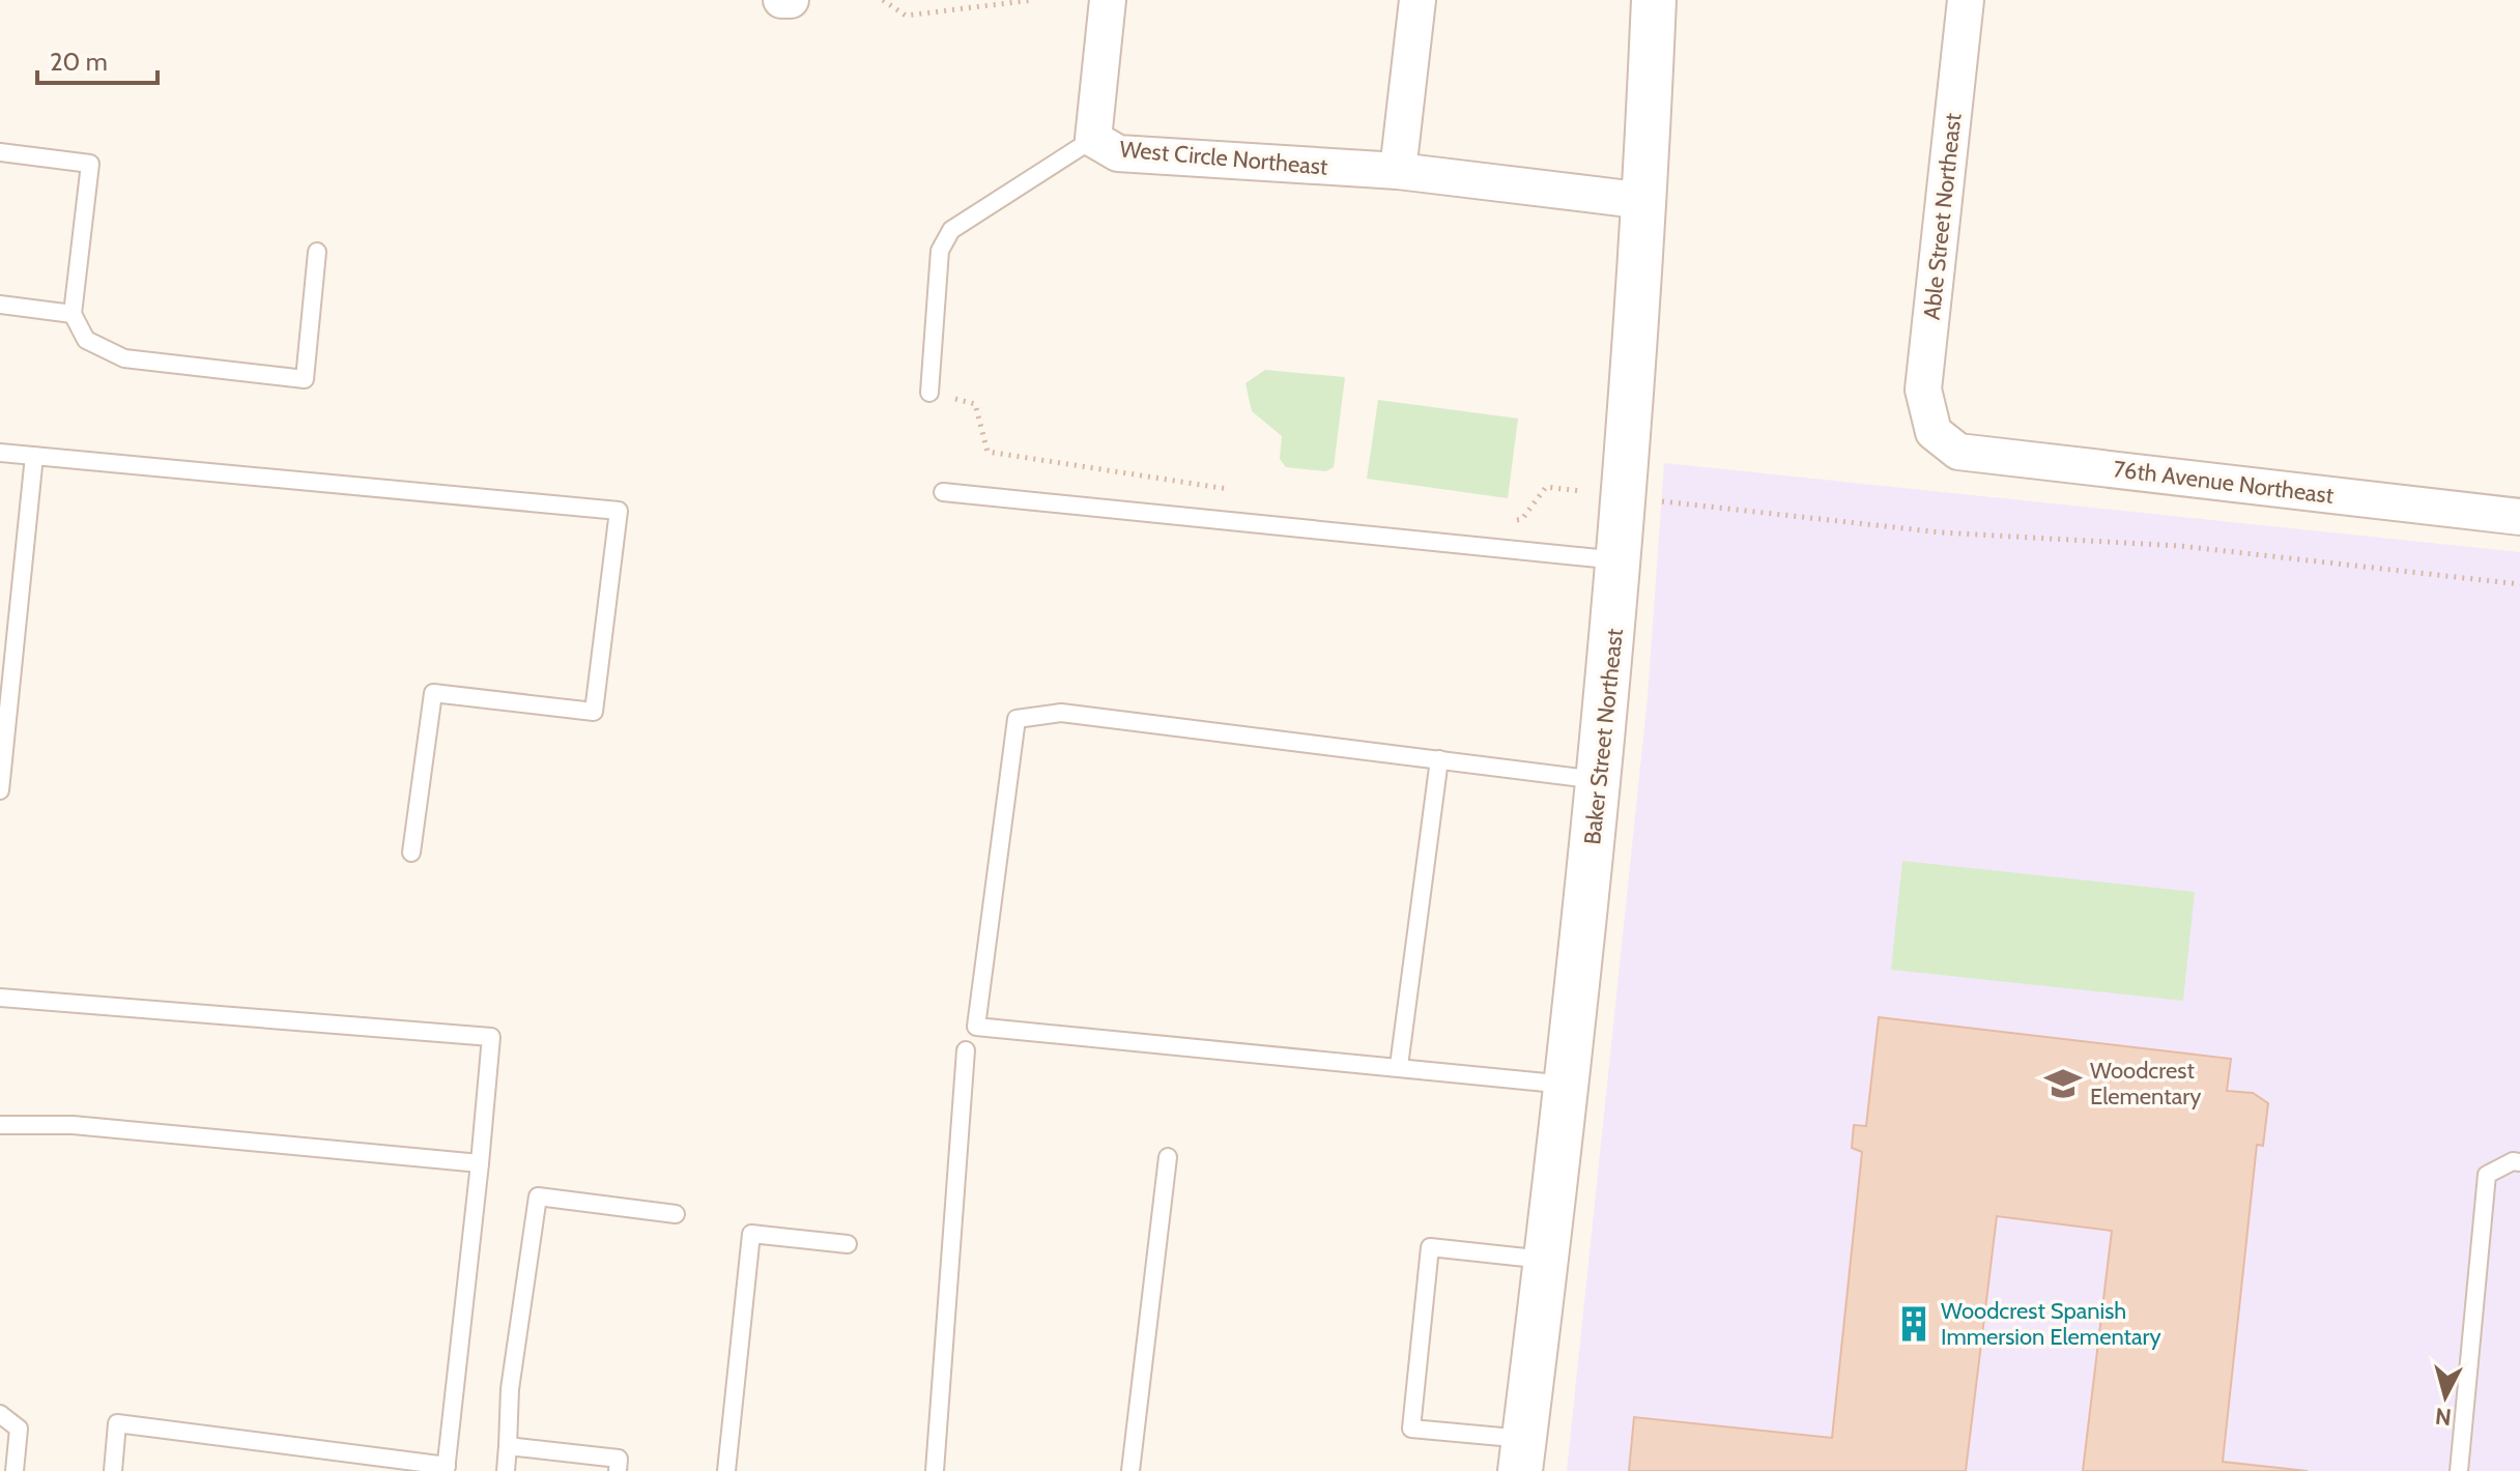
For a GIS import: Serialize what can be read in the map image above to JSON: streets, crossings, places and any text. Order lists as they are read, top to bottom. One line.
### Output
{"streets":{"street":["West Circle Northeast","Able Street Northeast","76th Avenue Northeast","Baker Street Northeast"]},"crossings":[["West Circle Northeast","Baker Street Northeast"],["Able Street Northeast","76th Avenue Northeast"]],"places":{"school or university":["Woodcrest Elementary"],"building":["Woodcrest Spanish Immersion Elementary"]},"scale_bar":"20 m","north":"bottom"}
